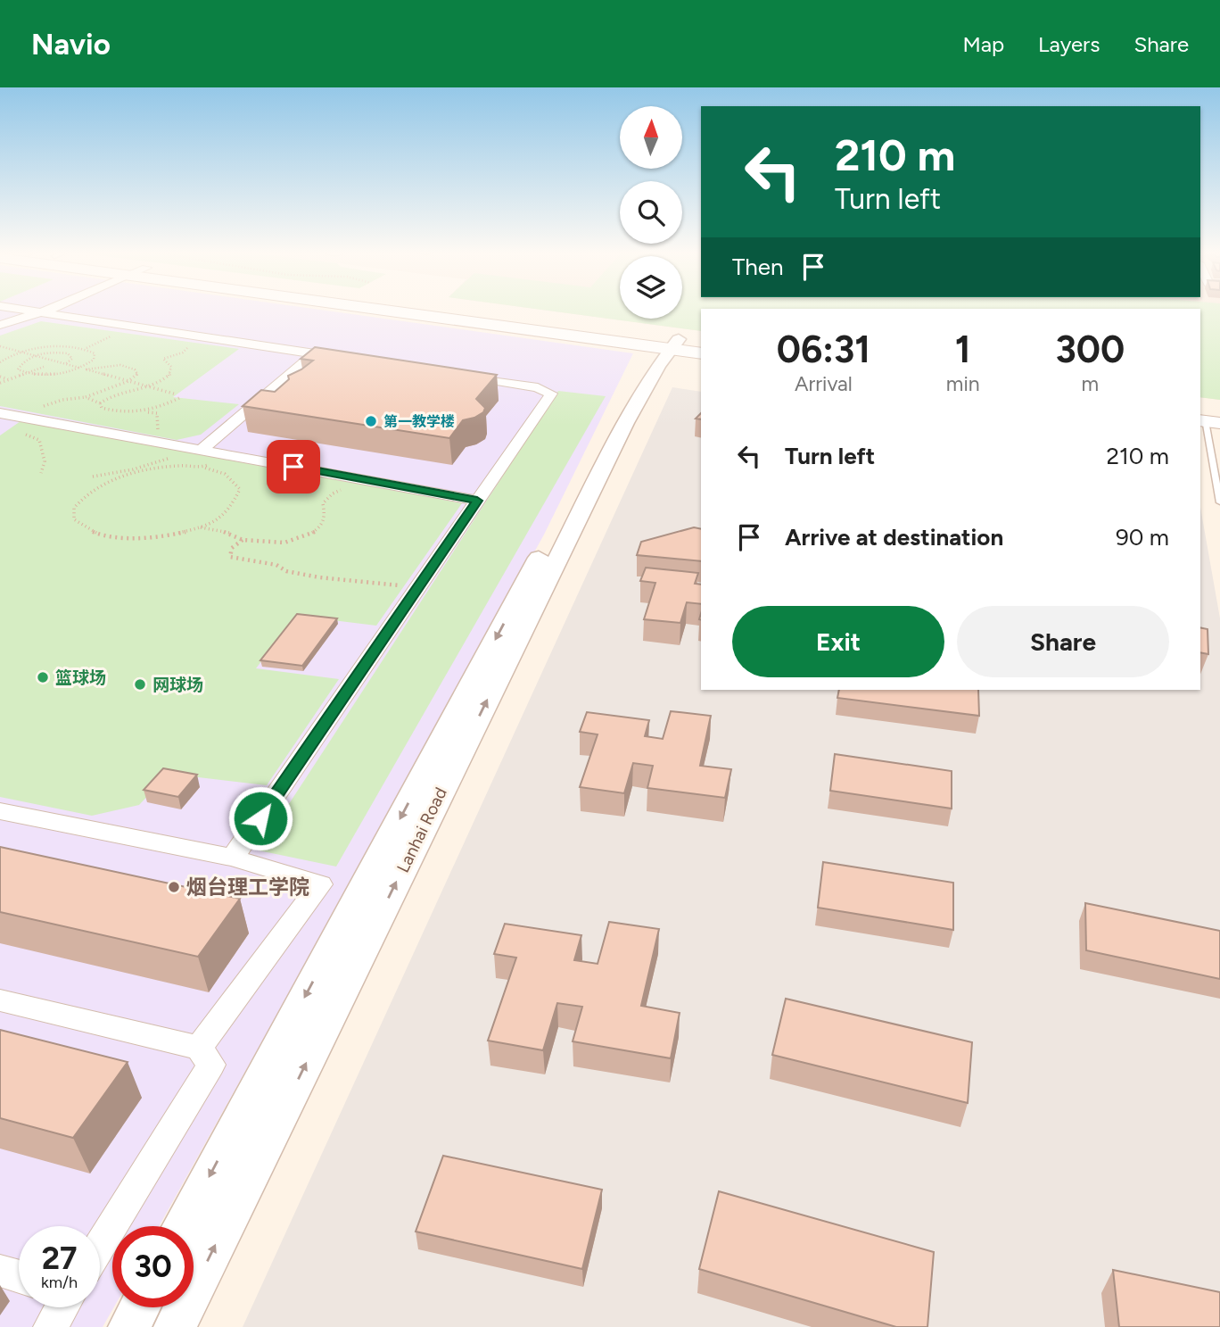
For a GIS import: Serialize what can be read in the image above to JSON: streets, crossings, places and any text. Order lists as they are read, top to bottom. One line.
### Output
{"streets":{"street":["Lanhai Road"]},"places":["第一教学楼","篮球场","网球场","烟台理工学院"],"north":"top","page":{"header":"Navio","nav":["Map","Layers","Share"],"turn":["210 m","Turn left"],"then":"Then","eta":["06:31","Arrival","1","min","300","m"],"list":[{"name":"Turn left","value":"210 m"},{"name":"Arrive at destination","value":"90 m"}],"buttons":["Exit","Share"],"speed":"27 km/h","limit":"30"}}
